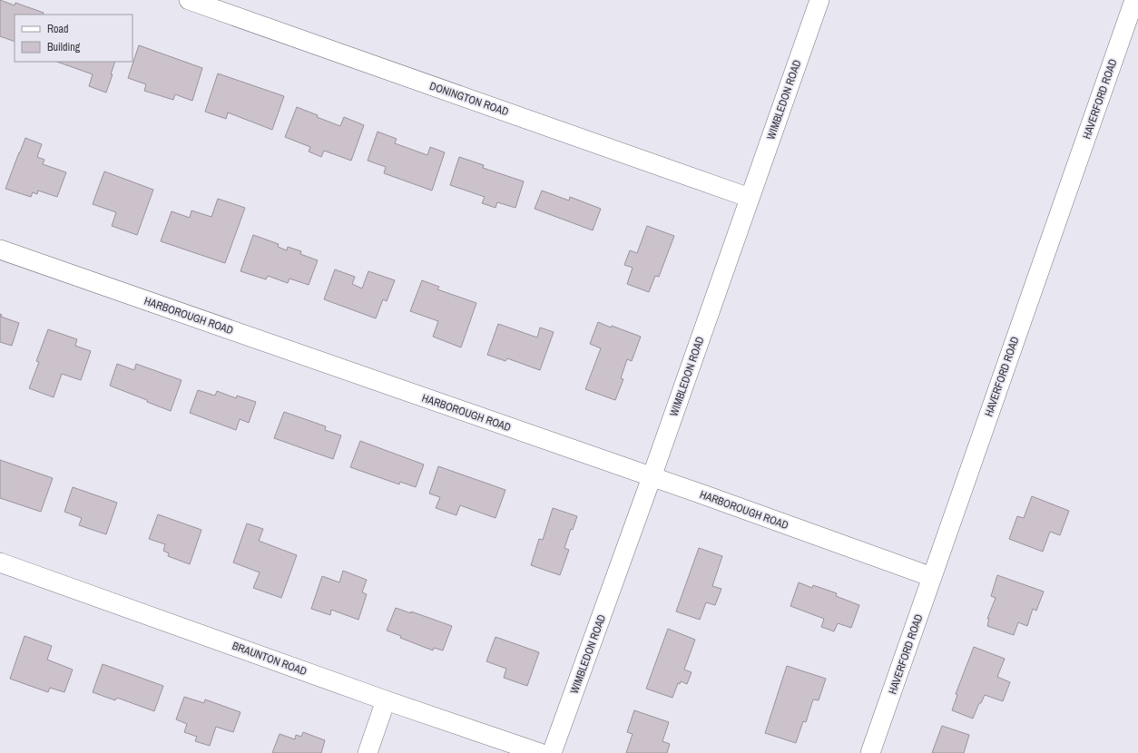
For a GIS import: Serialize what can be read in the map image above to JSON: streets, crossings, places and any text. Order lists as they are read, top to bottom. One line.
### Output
{"streets":{"street":["DONINGTON ROAD","HAVERFORD ROAD","WIMBLEDON ROAD","HARBOROUGH ROAD","BRAUNTON ROAD"]},"crossings":[["DONINGTON ROAD","WIMBLEDON ROAD"],["HAVERFORD ROAD","HARBOROUGH ROAD"],["WIMBLEDON ROAD","HARBOROUGH ROAD"]],"legend":["Road","Building"]}
